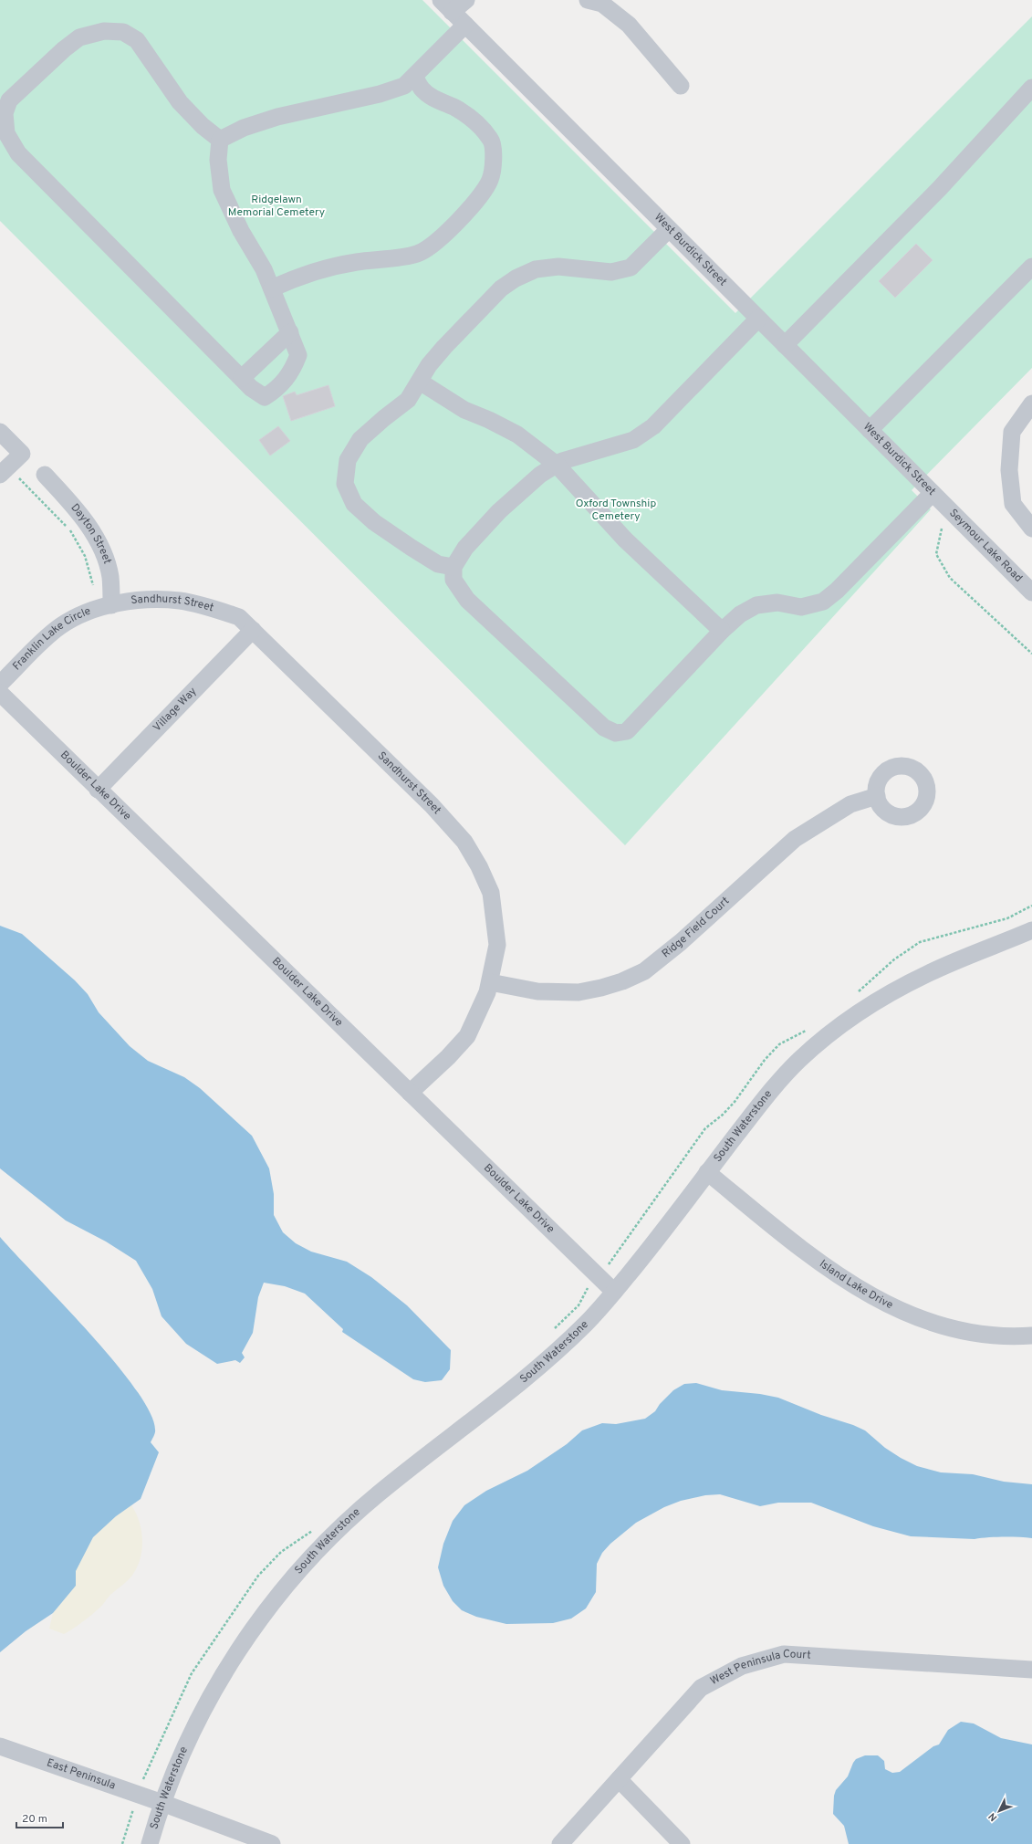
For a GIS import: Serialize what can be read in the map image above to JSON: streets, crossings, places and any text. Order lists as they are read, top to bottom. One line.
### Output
{"streets":{"street":["West Burdick Street","Dayton Street","Seymour Lake Road","Sandhurst Street","Franklin Lake Circle","Village Way","Boulder Lake Drive","Ridge Field Court","South Waterstone","Island Lake Drive","West Peninsula Court","East Peninsula"]},"crossings":[["West Burdick Street","Seymour Lake Road"],["Dayton Street","Sandhurst Street"],["Dayton Street","Franklin Lake Circle"],["Sandhurst Street","Franklin Lake Circle"],["Sandhurst Street","Village Way"],["Sandhurst Street","Boulder Lake Drive"],["Sandhurst Street","Ridge Field Court"],["Village Way","Boulder Lake Drive"],["Boulder Lake Drive","South Waterstone"],["South Waterstone","Island Lake Drive"],["South Waterstone","East Peninsula"]],"parks":["Ridgelawn Memorial Cemetery","Oxford Township Cemetery"],"scale_bar":"20 m","north":"bottom left"}
